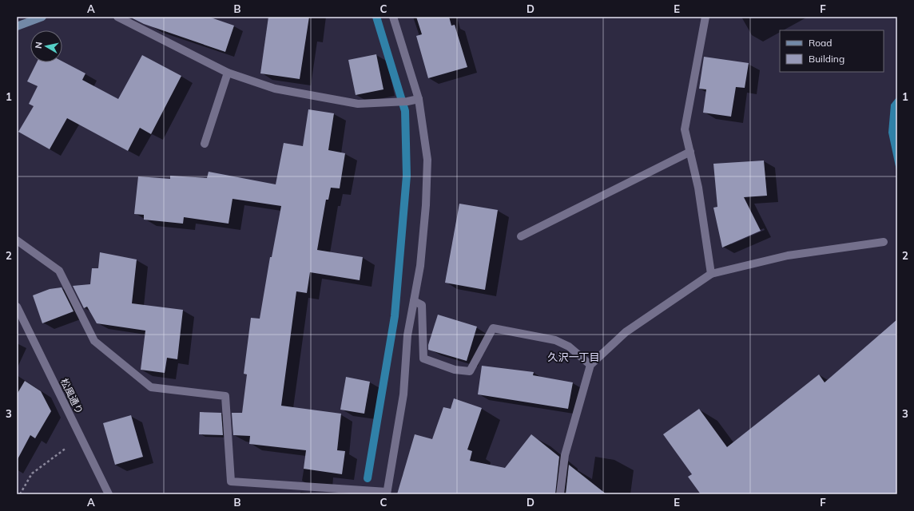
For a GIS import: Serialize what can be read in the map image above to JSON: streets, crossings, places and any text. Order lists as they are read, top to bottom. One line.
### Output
{"streets":{"street":["松風通り"]},"districts":["久沢一丁目"],"legend":["Road","Building"],"north":"left","grid":{"columns":["A","B","C","D","E","F"],"rows":["1","2","3"]}}
